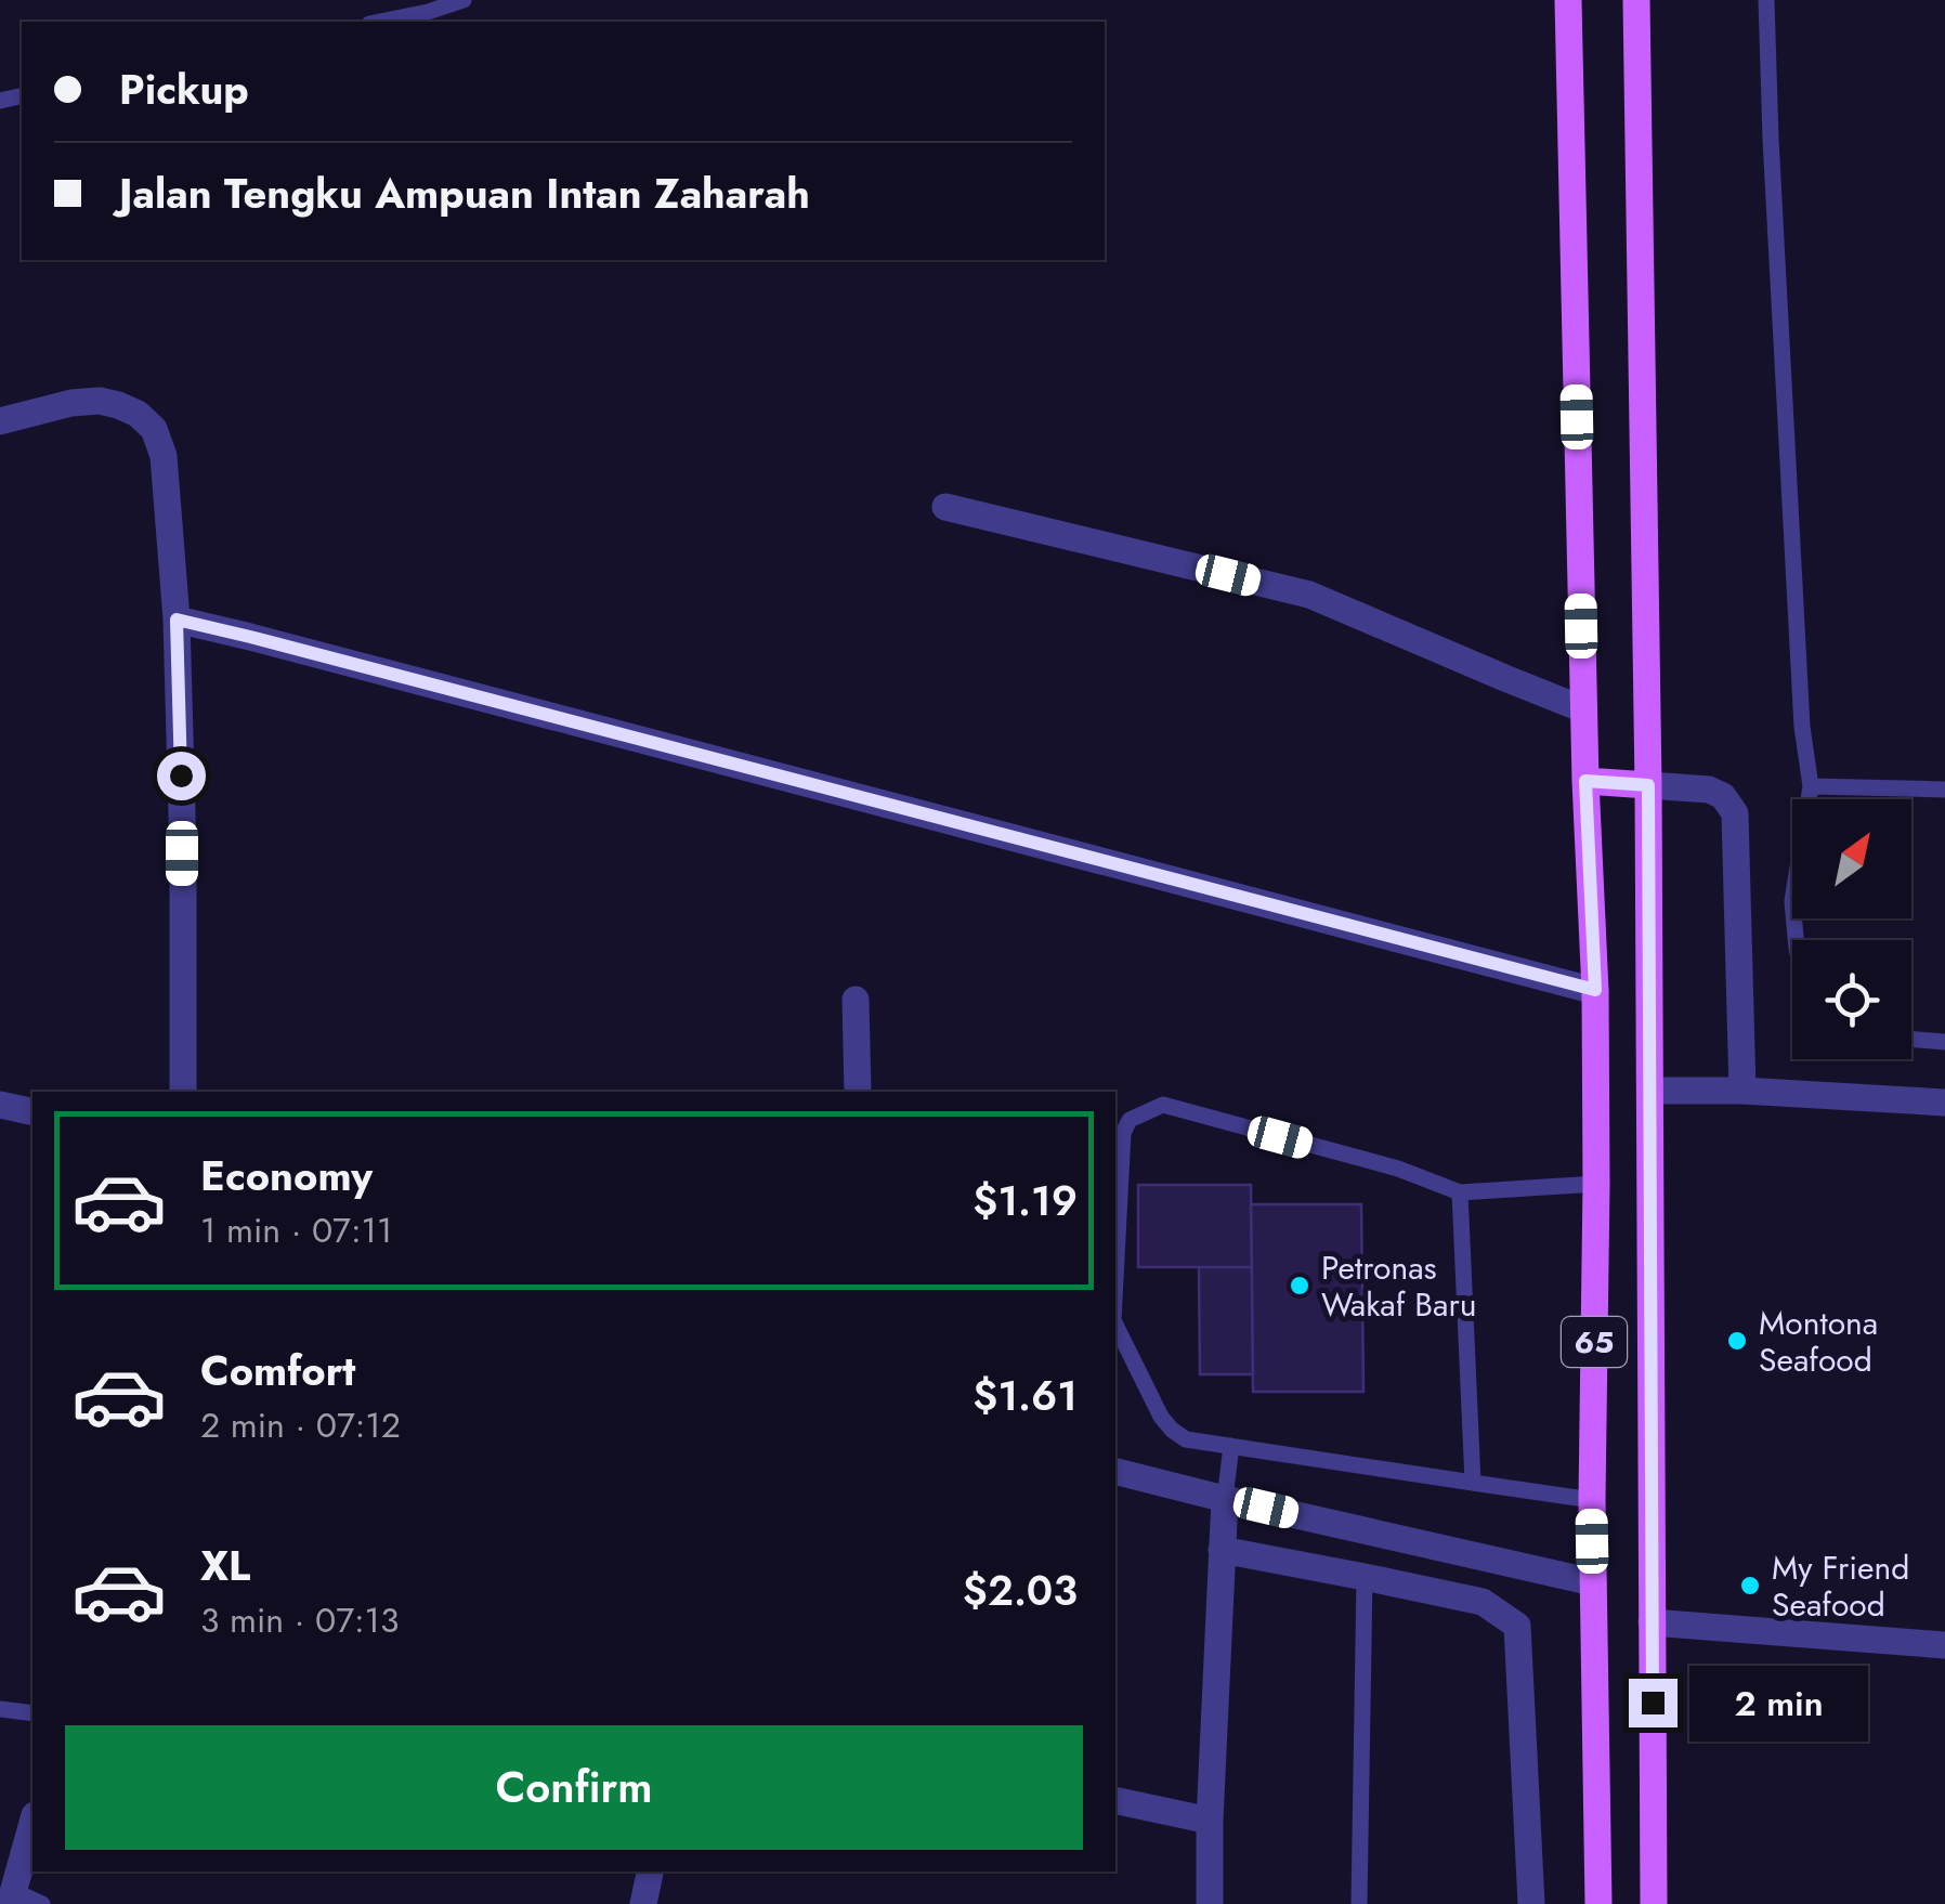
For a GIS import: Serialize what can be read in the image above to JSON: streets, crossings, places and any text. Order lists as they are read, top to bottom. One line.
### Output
{"streets":{"main road":["65"]},"places":["Petronas Wakaf Baru","Montona Seafood","My Friend Seafood"],"north":"top right","page":{"banner":["Pickup","Jalan Tengku Ampuan Intan Zaharah"],"list":[{"name":"Economy","note":"1 min · 07:11","value":"$1.19"},{"name":"Comfort","note":"2 min · 07:12","value":"$1.61"},{"name":"XL","note":"3 min · 07:13","value":"$2.03"}],"bubble":"2 min","buttons":"Confirm"}}
